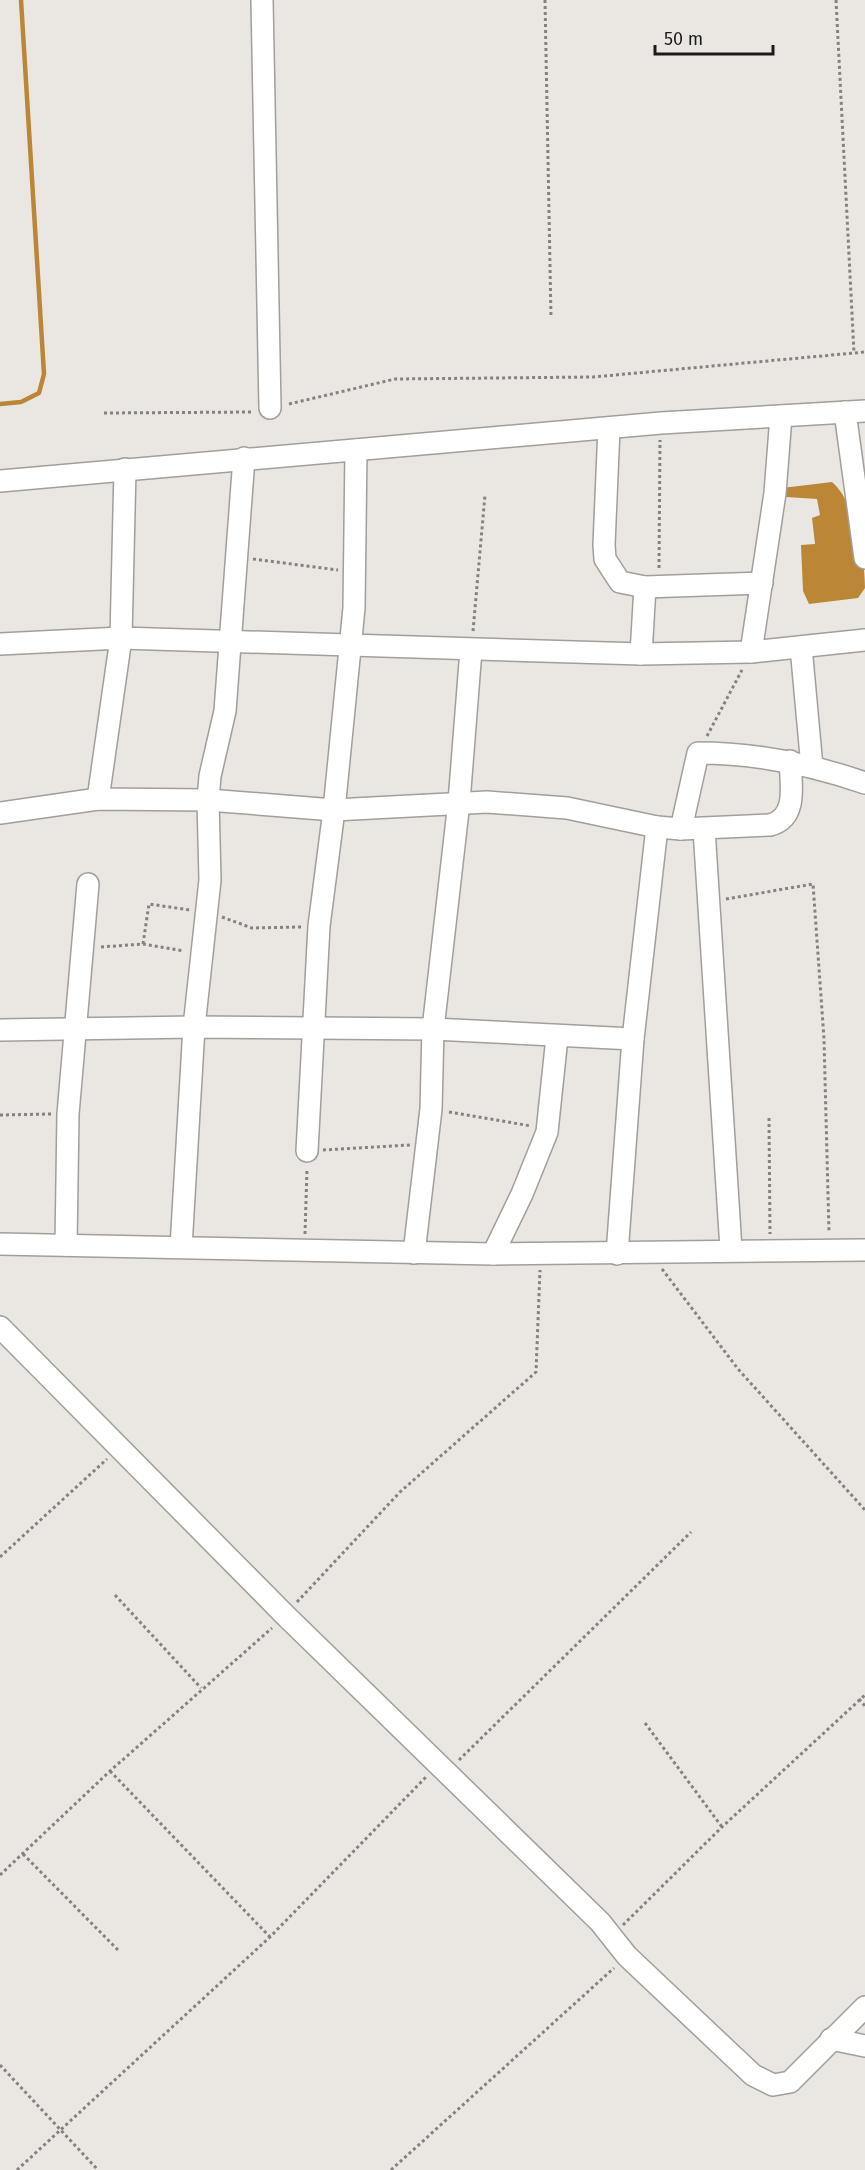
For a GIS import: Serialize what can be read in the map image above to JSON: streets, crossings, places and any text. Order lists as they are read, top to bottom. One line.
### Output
{"scale_bar":"50 m"}
